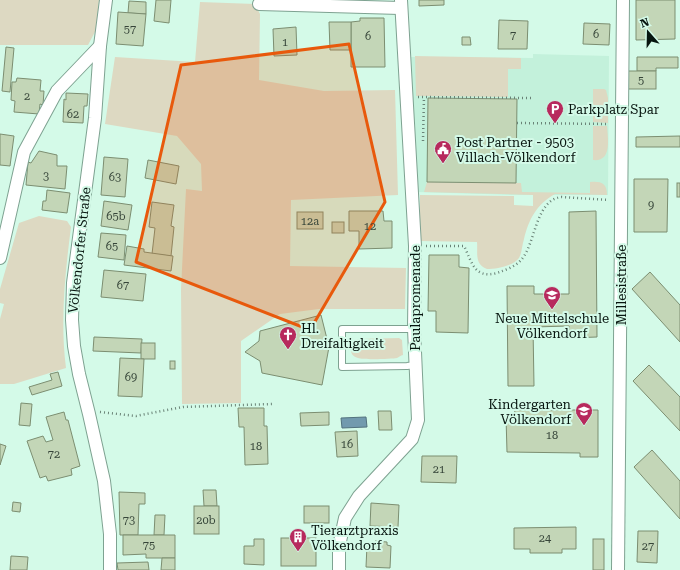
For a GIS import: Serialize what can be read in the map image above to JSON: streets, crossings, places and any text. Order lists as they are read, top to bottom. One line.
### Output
{"streets":{"street":["Völkendorfer Straße","Millesistraße","Paulapromenade"]},"places":{"parking":["Parkplatz Spar"],"public building":["Post Partner - 9503 Villach-Völkendorf"],"school or university":["Neue Mittelschule Völkendorf","Kindergarten Völkendorf"],"church":["Hl. Dreifaltigkeit"],"building":["Tierarztpraxis Völkendorf"]},"house_numbers":["57","6","7","6","1","5","2","62","3","63","9","65b","12a","12","65","67","69","18","16","18","72","21","73","20b","24","75","27"],"north":"top"}
